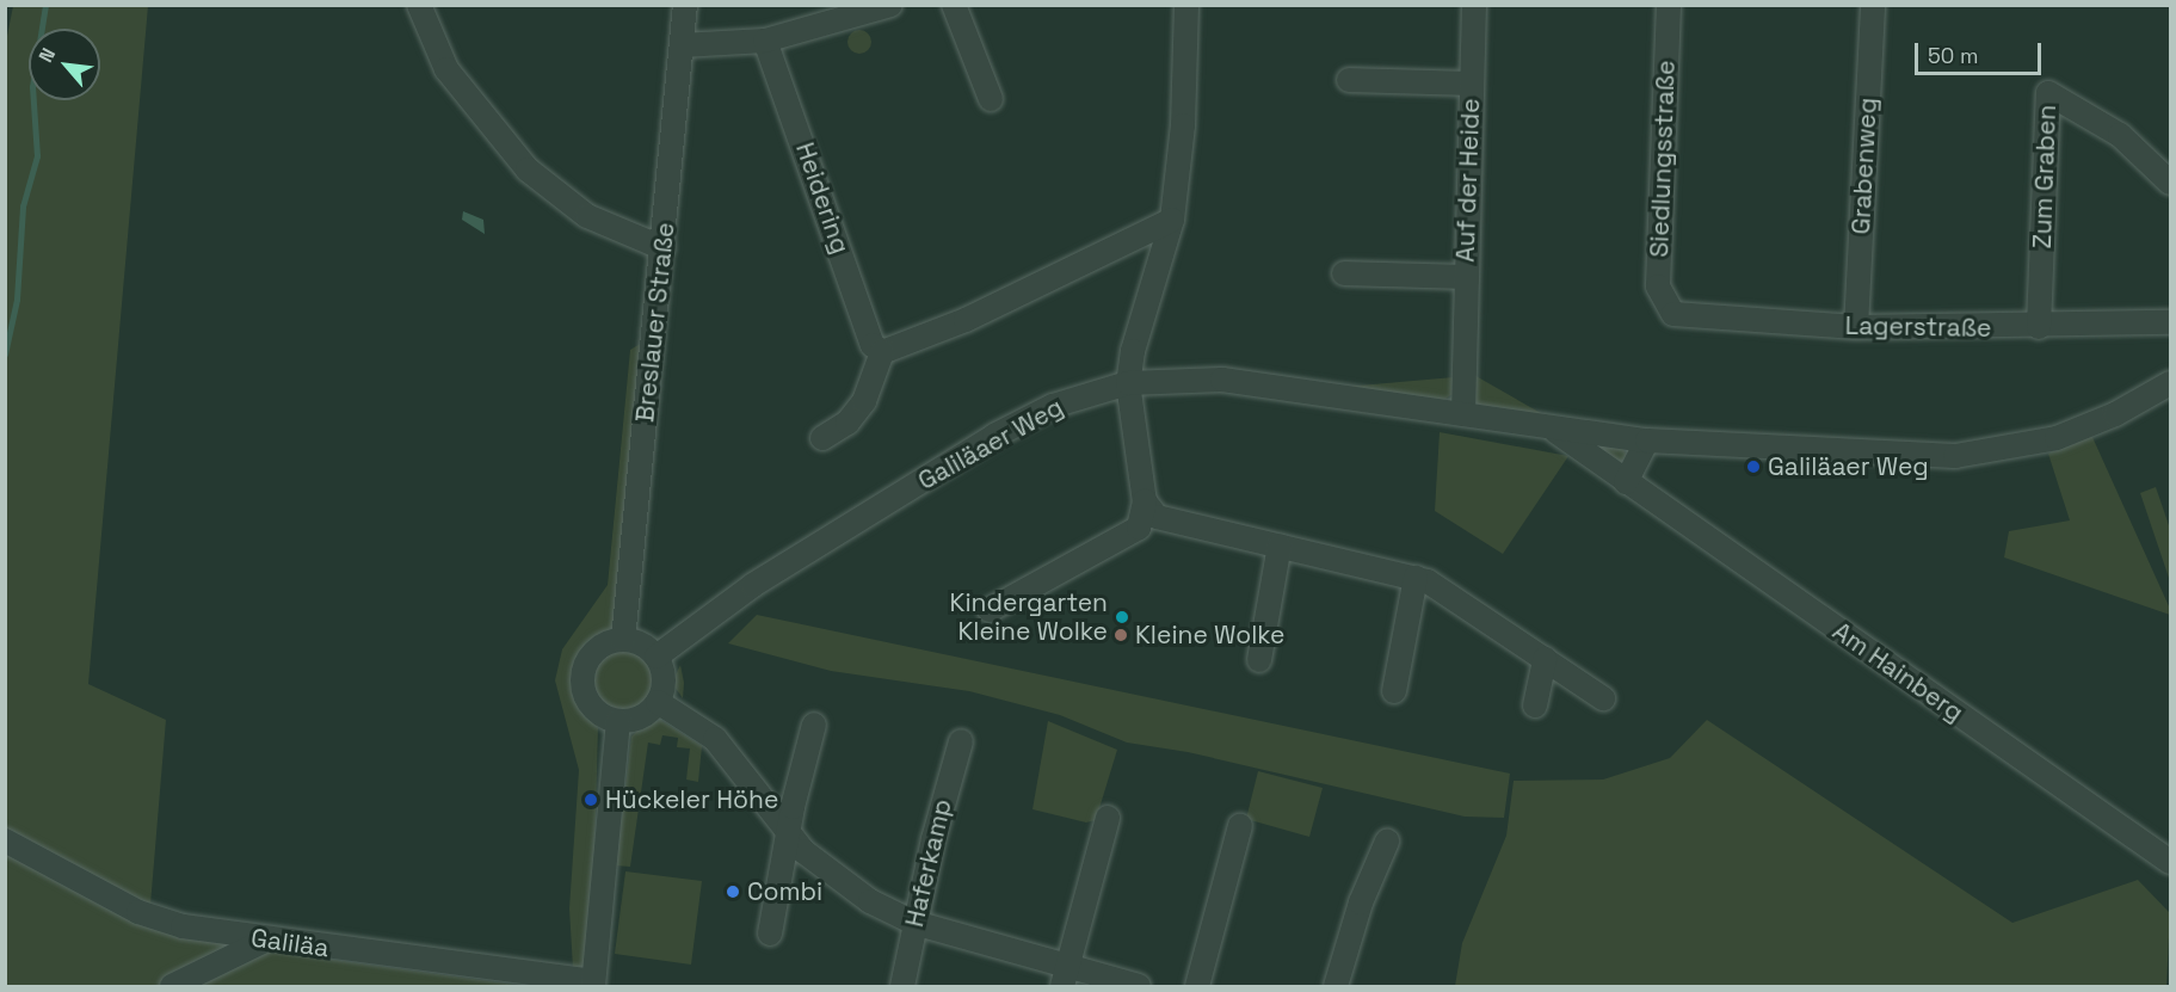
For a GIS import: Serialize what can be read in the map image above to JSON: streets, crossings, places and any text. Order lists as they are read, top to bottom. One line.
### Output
{"streets":{"street":["Siedlungsstraße","Grabenweg","Zum Graben","Auf der Heide","Heidering","Breslauer Straße","Lagerstraße","Galiläaer Weg","Am Hainberg","Haferkamp","Galiläa"]},"crossings":[["Siedlungsstraße","Lagerstraße"],["Grabenweg","Lagerstraße"],["Zum Graben","Lagerstraße"],["Auf der Heide","Galiläaer Weg"],["Breslauer Straße","Galiläaer Weg"],["Galiläaer Weg","Am Hainberg"]],"places":["Galiläaer Weg","Kindergarten Kleine Wolke","Kleine Wolke","Hückeler Höhe","Combi"],"scale_bar":"50 m","north":"top left"}
